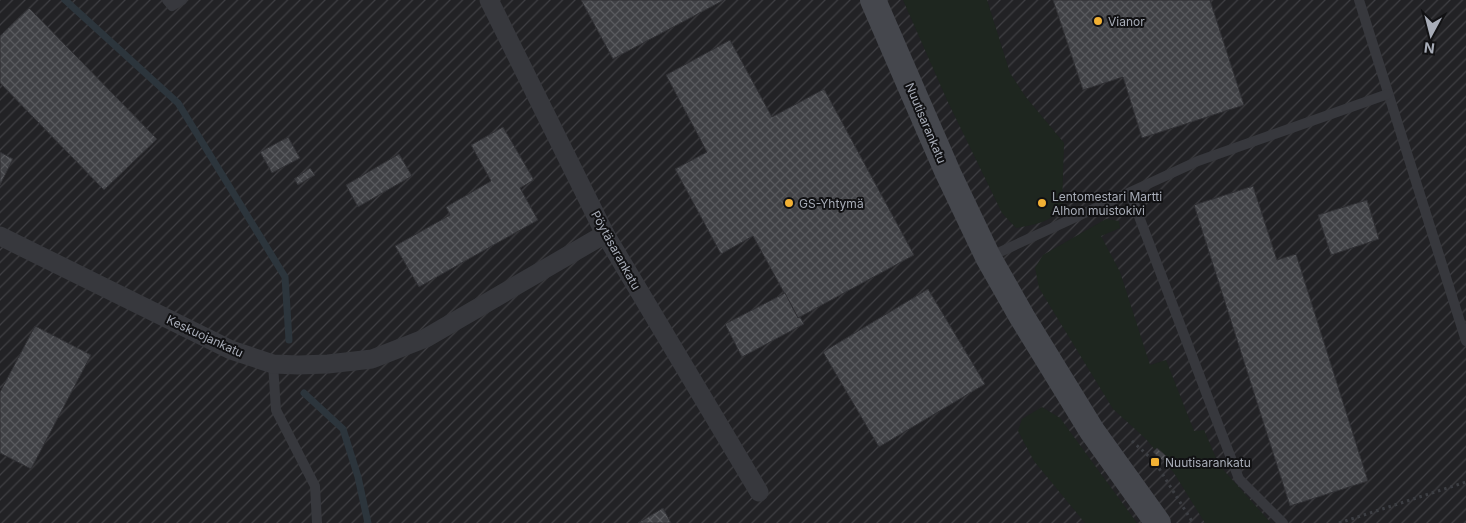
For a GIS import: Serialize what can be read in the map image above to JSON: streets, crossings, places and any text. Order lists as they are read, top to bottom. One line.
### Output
{"streets":{"main road":["Nuutisarankatu"],"street":["Pöytäsarankatu","Keskuojankatu"]},"crossings":[["Pöytäsarankatu","Keskuojankatu"]],"places":{"other":["Vianor","GS-Yhtymä","Lentomestari Martti Alhon muistokivi"],"transit":["Nuutisarankatu"]},"north":"bottom"}
